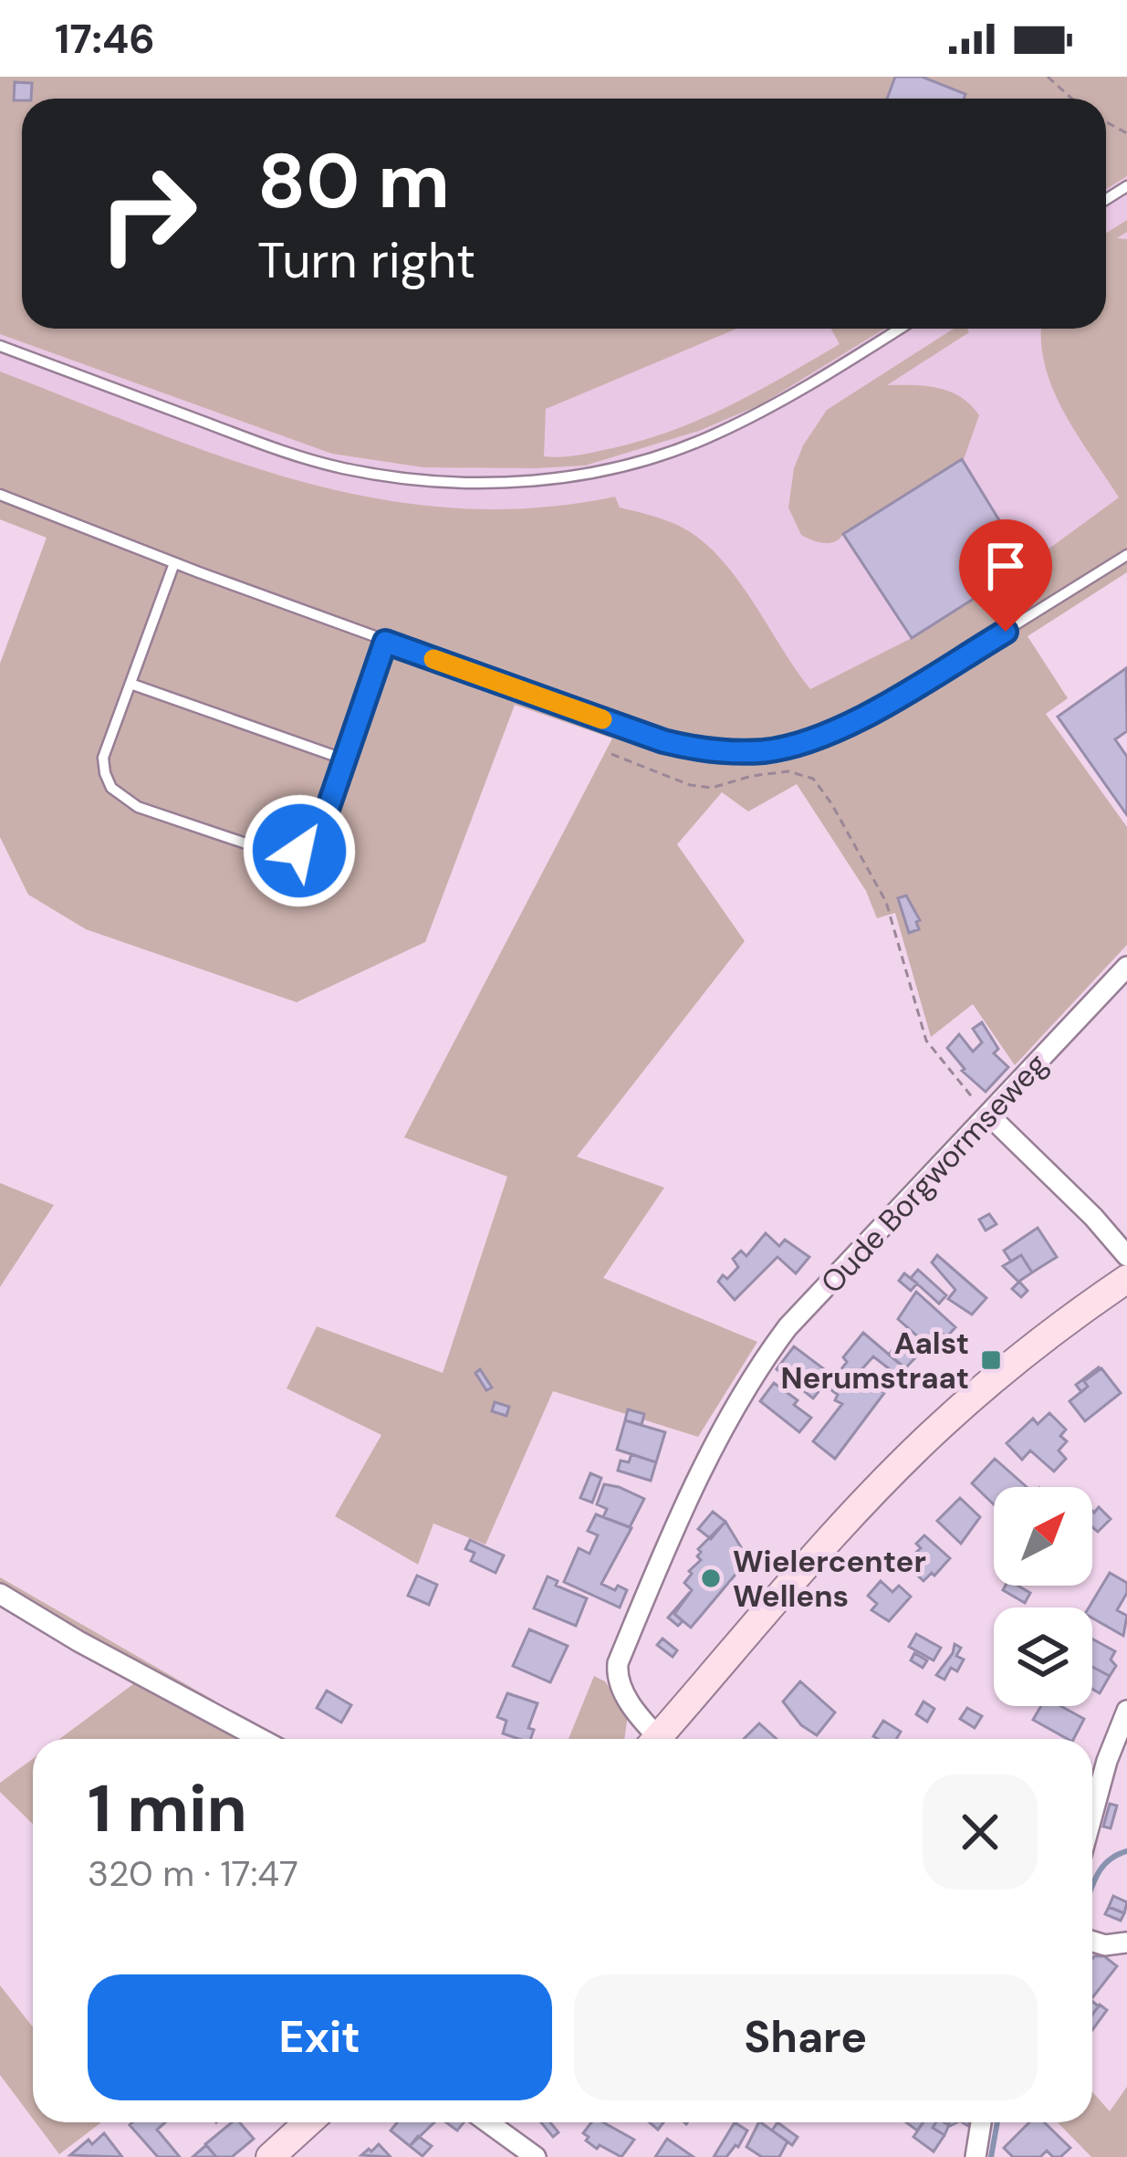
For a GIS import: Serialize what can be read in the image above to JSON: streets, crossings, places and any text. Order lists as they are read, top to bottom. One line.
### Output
{"streets":{"street":["Oude Borgwormseweg"]},"places":{"transit":["Aalst Nerumstraat"],"other":["Wielercenter Wellens"]},"north":"top right","page":{"status":"17:46","turn":["80 m","Turn right"],"heading":["1 min","320 m · 17:47"],"buttons":["Exit","Share"]}}
